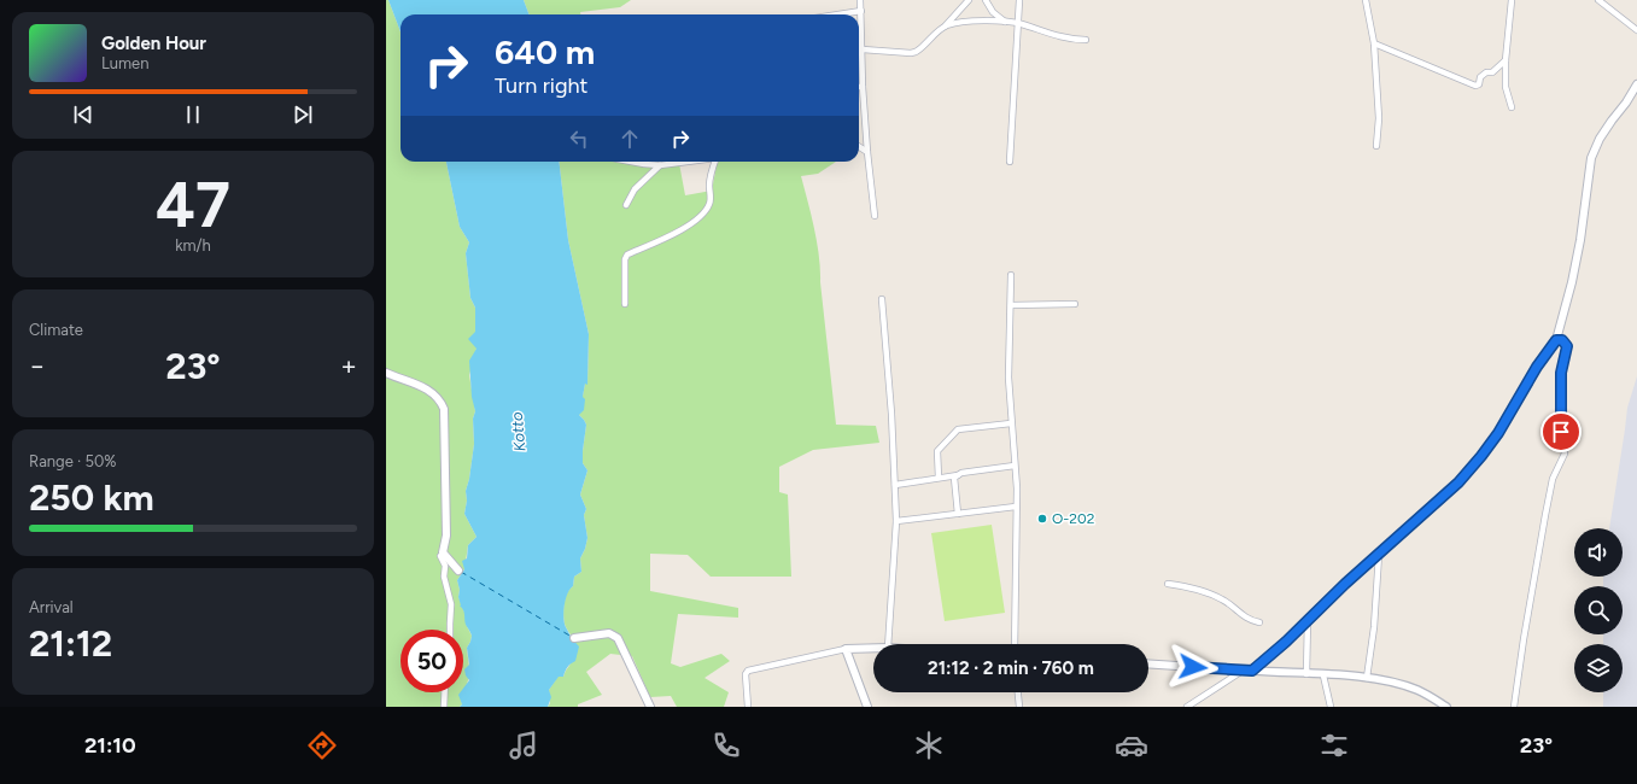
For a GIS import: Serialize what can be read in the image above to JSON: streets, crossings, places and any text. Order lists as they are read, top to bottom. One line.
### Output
{"water":["Kotto"],"places":["O-202"],"page":{"turn":["640 m","Turn right"],"song":["Golden Hour","Lumen"],"tile":[["47","km/h"],"Climate",["Range · 50%","250 km"],["Arrival","21:12"]],"heat":["−","23°","+"],"limit":"50","trip":"21:12 · 2 min · 760 m","tabs":["21:10","23°"]}}
